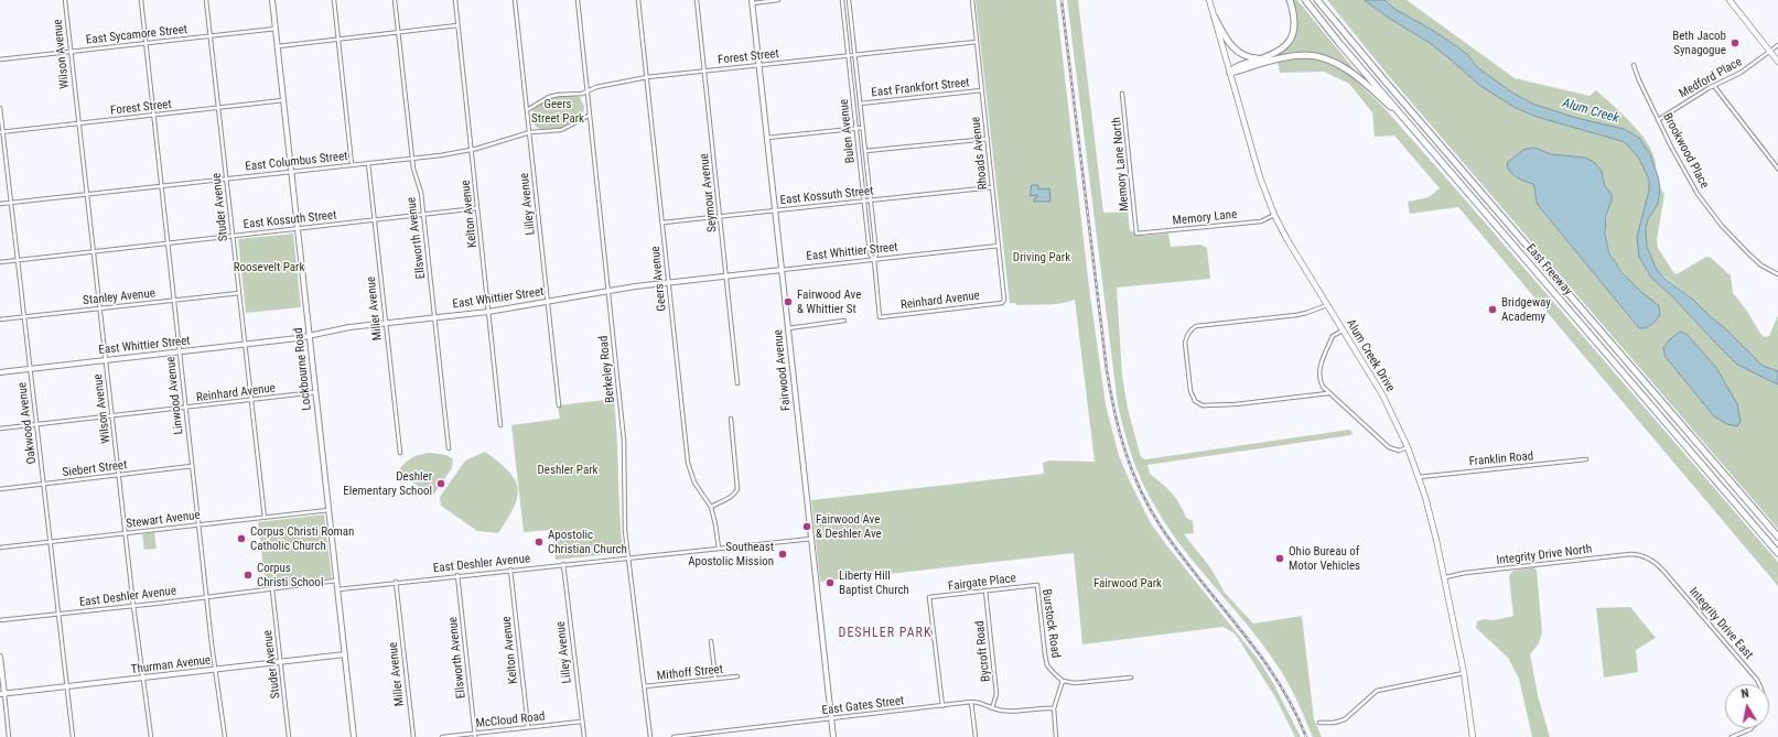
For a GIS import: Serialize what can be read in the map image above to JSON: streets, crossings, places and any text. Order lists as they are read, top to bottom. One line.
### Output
{"streets":{"highway":["East Freeway"],"main road":["Alum Creek Drive"],"street":["East Sycamore Street","Wilson Avenue","Forest Street","Medford Place","East Frankfort Street","Bulen Avenue","Brookwood Place","Rhoads Avenue","East Columbus Street","Memory Lane North","Seymour Avenue","East Kossuth Street","Lilley Avenue","Studer Avenue","Kelton Avenue","Memory Lane","Ellsworth Avenue","East Whittier Street","Geers Avenue","Stanley Avenue","Reinhard Avenue","Miller Avenue","Lockbourne Road","Berkeley Road","Fairwood Avenue","Linwood Avenue","Oakwood Avenue","Franklin Road","Siebert Street","Stewart Avenue","Integrity Drive North","East Deshler Avenue","Fairgate Place","Burstock Road","Integrity Drive East","Bycroft Road","Thurman Avenue","Mithoff Street","East Gates Street","McCloud Road"]},"crossings":[["East Sycamore Street","Wilson Avenue"],["East Sycamore Street","Studer Avenue"],["East Sycamore Street","Lockbourne Road"],["East Sycamore Street","Linwood Avenue"],["Wilson Avenue","Forest Street"],["Wilson Avenue","East Columbus Street"],["Wilson Avenue","East Kossuth Street"],["Wilson Avenue","East Whittier Street"],["Wilson Avenue","Stanley Avenue"],["Wilson Avenue","Reinhard Avenue"],["Wilson Avenue","Siebert Street"],["Wilson Avenue","Stewart Avenue"],["Wilson Avenue","East Deshler Avenue"],["Wilson Avenue","Thurman Avenue"],["Forest Street","Bulen Avenue"],["Forest Street","Rhoads Avenue"],["Forest Street","Seymour Avenue"],["Forest Street","Lilley Avenue"],["Forest Street","Studer Avenue"],["Forest Street","Geers Avenue"],["Forest Street","Lockbourne Road"],["Forest Street","Berkeley Road"],["Forest Street","Fairwood Avenue"],["Forest Street","Linwood Avenue"],["Forest Street","Oakwood Avenue"],["Medford Place","Brookwood Place"],["East Frankfort Street","Bulen Avenue"],["East Frankfort Street","Rhoads Avenue"],["Bulen Avenue","East Kossuth Street"],["Bulen Avenue","East Whittier Street"],["Bulen Avenue","Reinhard Avenue"],["Rhoads Avenue","East Kossuth Street"],["Rhoads Avenue","East Whittier Street"],["Rhoads Avenue","Reinhard Avenue"],["East Columbus Street","Lilley Avenue"],["East Columbus Street","Studer Avenue"],["East Columbus Street","Kelton Avenue"],["East Columbus Street","Ellsworth Avenue"],["East Columbus Street","Miller Avenue"],["East Columbus Street","Lockbourne Road"],["East Columbus Street","Berkeley Road"],["East Columbus Street","Linwood Avenue"],["East Columbus Street","Oakwood Avenue"],["Memory Lane North","Memory Lane"],["Seymour Avenue","East Kossuth Street"],["Seymour Avenue","East Whittier Street"],["East Kossuth Street","Studer Avenue"],["East Kossuth Street","Kelton Avenue"],["East Kossuth Street","Ellsworth Avenue"],["East Kossuth Street","Geers Avenue"],["East Kossuth Street","Miller Avenue"],["East Kossuth Street","Lockbourne Road"],["East Kossuth Street","Fairwood Avenue"],["East Kossuth Street","Linwood Avenue"],["East Kossuth Street","Oakwood Avenue"],["Lilley Avenue","East Whittier Street"],["Lilley Avenue","East Deshler Avenue"],["Lilley Avenue","McCloud Road"],["Studer Avenue","East Whittier Street"],["Studer Avenue","Stanley Avenue"],["Studer Avenue","Reinhard Avenue"],["Studer Avenue","Stewart Avenue"],["Studer Avenue","East Deshler Avenue"],["Studer Avenue","Thurman Avenue"],["Kelton Avenue","East Whittier Street"],["Kelton Avenue","East Deshler Avenue"],["Kelton Avenue","McCloud Road"],["Memory Lane","Alum Creek Drive"],["Ellsworth Avenue","East Whittier Street"],["Ellsworth Avenue","East Deshler Avenue"],["Ellsworth Avenue","McCloud Road"],["East Whittier Street","Geers Avenue"],["East Whittier Street","Miller Avenue"],["East Whittier Street","Lockbourne Road"],["East Whittier Street","Berkeley Road"],["East Whittier Street","Fairwood Avenue"],["East Whittier Street","Linwood Avenue"],["East Whittier Street","Oakwood Avenue"],["Geers Avenue","East Deshler Avenue"],["Stanley Avenue","Linwood Avenue"],["Stanley Avenue","Oakwood Avenue"],["Reinhard Avenue","Lockbourne Road"],["Reinhard Avenue","Linwood Avenue"],["Reinhard Avenue","Oakwood Avenue"],["Miller Avenue","East Deshler Avenue"],["Alum Creek Drive","Franklin Road"],["Alum Creek Drive","Integrity Drive North"],["Lockbourne Road","Stewart Avenue"],["Lockbourne Road","East Deshler Avenue"],["Lockbourne Road","Thurman Avenue"],["Berkeley Road","East Deshler Avenue"],["Berkeley Road","Mithoff Street"],["Fairwood Avenue","East Deshler Avenue"],["Fairwood Avenue","East Gates Street"],["Linwood Avenue","Siebert Street"],["Linwood Avenue","Stewart Avenue"],["Linwood Avenue","East Deshler Avenue"],["Linwood Avenue","Thurman Avenue"],["Oakwood Avenue","Siebert Street"],["Oakwood Avenue","Stewart Avenue"],["Oakwood Avenue","East Deshler Avenue"],["Oakwood Avenue","Thurman Avenue"],["Integrity Drive North","Integrity Drive East"],["Fairgate Place","Burstock Road"],["Fairgate Place","Bycroft Road"],["Fairgate Place","East Gates Street"],["Bycroft Road","East Gates Street"]],"districts":["DESHLER PARK"],"water":["Alum Creek"],"parks":["Geers Street Park","Driving Park","Roosevelt Park","Deshler Park","Fairwood Park"],"places":["Beth Jacob Synagogue","Fairwood Ave & Whittier St","Bridgeway Academy","Deshler Elementary School","Fairwood Ave & Deshler Ave","Corpus Christi Roman Catholic Church","Apostolic Christian Church","Southeast Apostolic Mission","Ohio Bureau of Motor Vehicles","Corpus Christi School","Liberty Hill Baptist Church"],"north":"top"}
